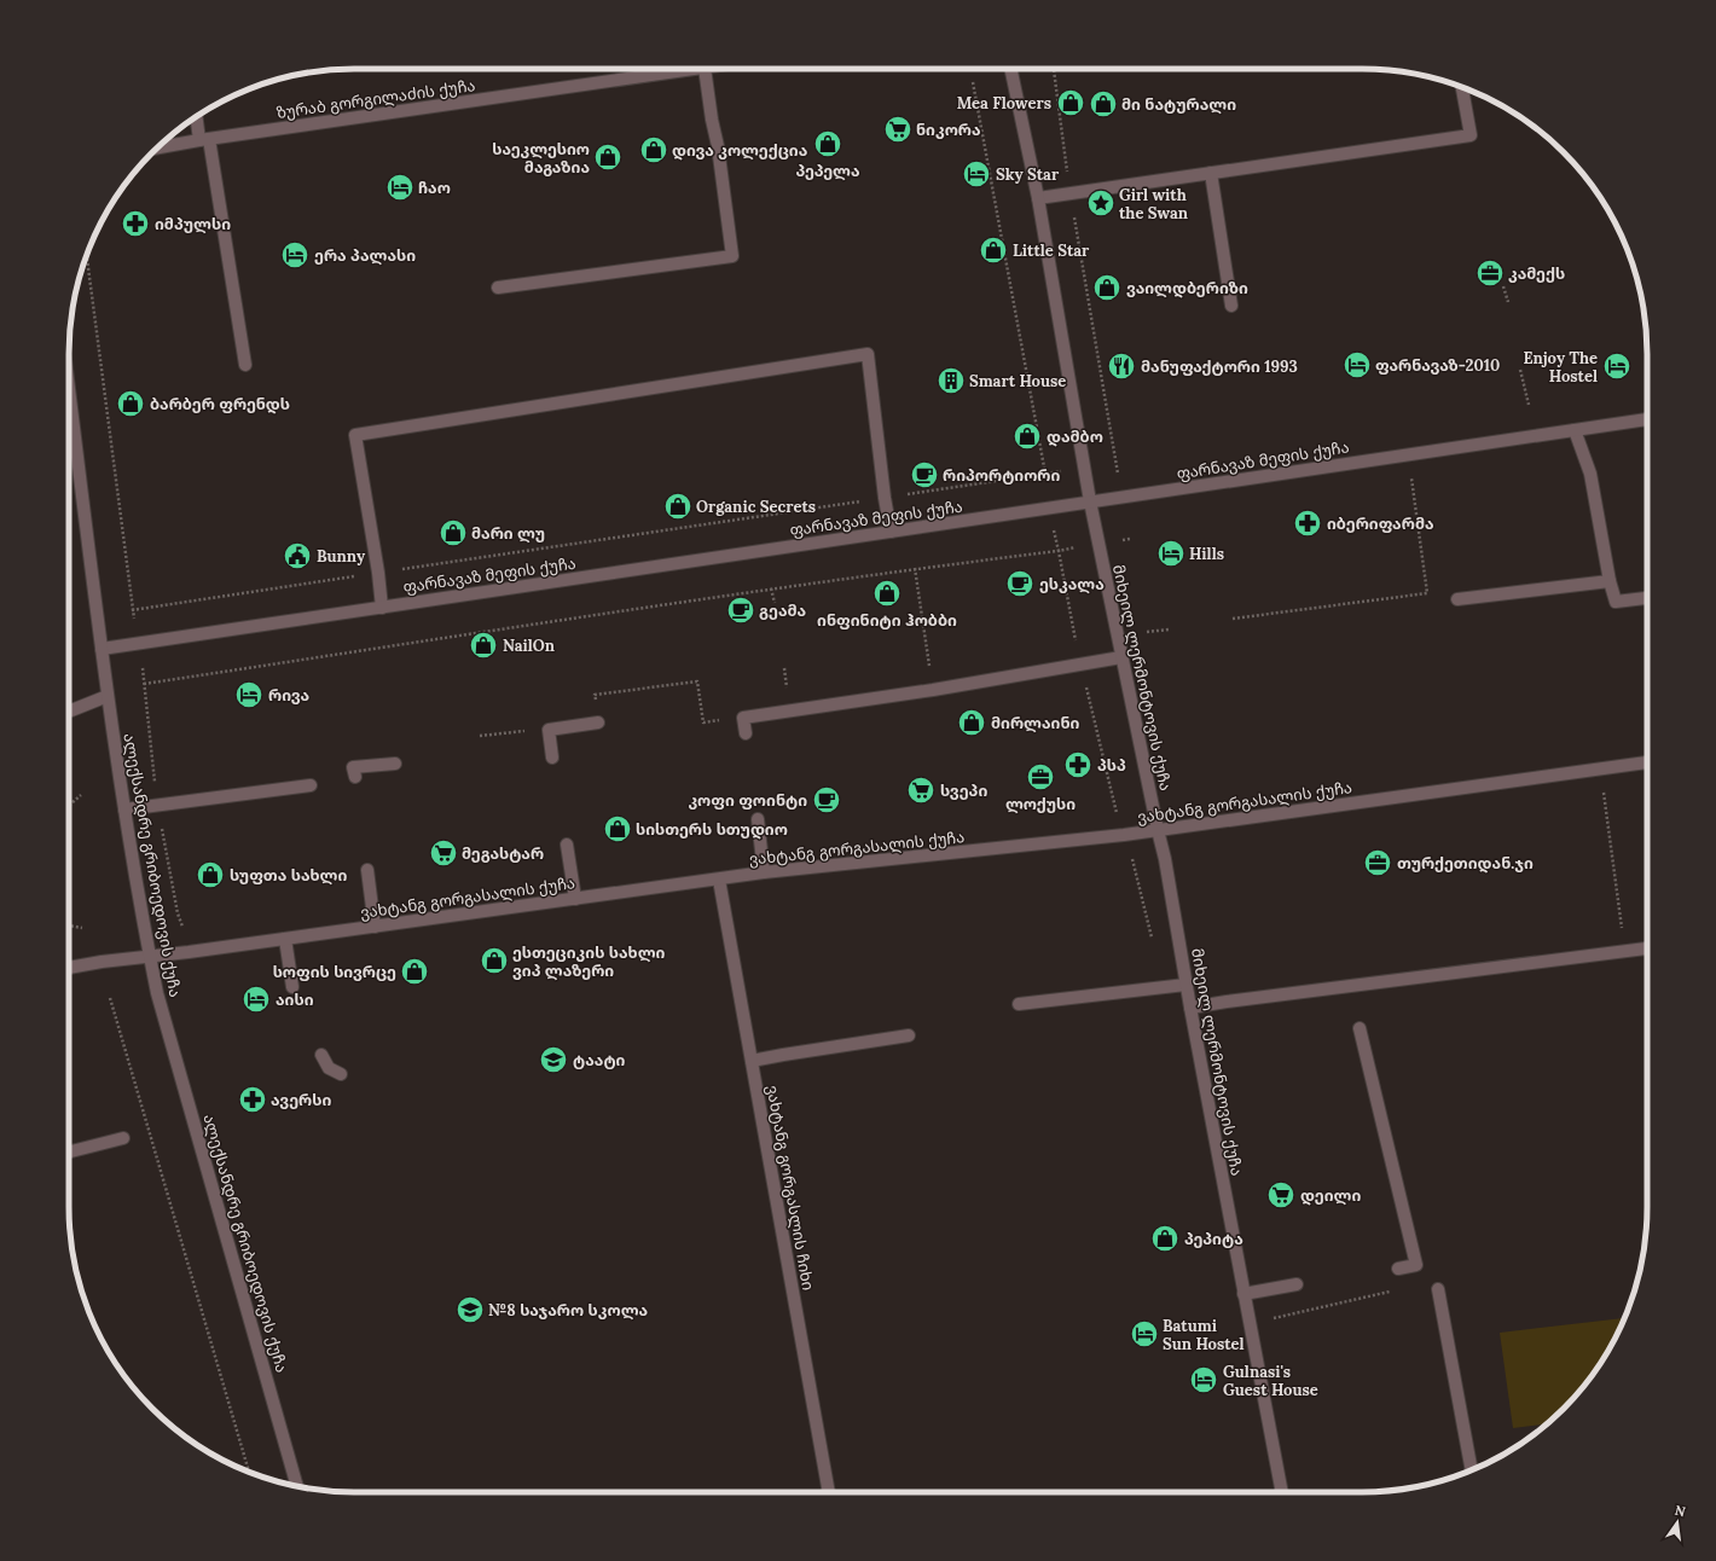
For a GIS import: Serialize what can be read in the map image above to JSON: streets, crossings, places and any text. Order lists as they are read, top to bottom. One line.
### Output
{"streets":{"street":["ზურაბ გორგილაძის ქუჩა","ფარნავაზ მეფის ქუჩა","მიხეილ ლერმონტოვის ქუჩა","ვახტანგ გორგასალის ქუჩა","ალექსანდრე გრიბოედოვის ქუჩა","ვახტანგ გორგასლის ჩიხი"]},"crossings":[["ფარნავაზ მეფის ქუჩა","მიხეილ ლერმონტოვის ქუჩა"],["ფარნავაზ მეფის ქუჩა","ალექსანდრე გრიბოედოვის ქუჩა"],["მიხეილ ლერმონტოვის ქუჩა","ვახტანგ გორგასალის ქუჩა"],["ვახტანგ გორგასალის ქუჩა","ალექსანდრე გრიბოედოვის ქუჩა"],["ვახტანგ გორგასალის ქუჩა","ვახტანგ გორგასლის ჩიხი"]],"places":{"shop":["Mea Flowers","მი ნატურალი","პეპელა","დივა კოლექცია","საეკლესიო მაგაზია","Little Star","ვაილდბერიზი","ბარბერ ფრენდს","დამბო","Organic Secrets","მარი ლუ","ინფინიტი ჰობბი","NailOn","მირლაინი","სისთერს სთუდიო","სუფთა სახლი","ესთეციკის სახლი ვიპ ლაზერი","სოფის სივრცე","პეპიტა"],"supermarket":["ნიკორა","სვეპი","მეგასტარ","დეილი"],"hotel":["Sky Star","ჩაო","ერა პალასი","ფარნავაზ-2010","Enjoy The Hostel","Hills","რივა","აისი","Batumi Sun Hostel","Gulnasi's Guest House"],"place":["Girl with the Swan"],"pharmacy":["იმპულსი","იბერიფარმა","პსპ","ავერსი"],"office":["კამექს","ლოქუსი","თურქეთიდან.ჯი"],"restaurant":["მანუფაქტორი 1993"],"building":["Smart House"],"cafe":["რიპორტიორი","ესკალა","გეამა","კოფი ფოინტი"],"public building":["Bunny"],"school or university":["ტაატი","№8 საჯარო სკოლა"]},"north":"top"}
